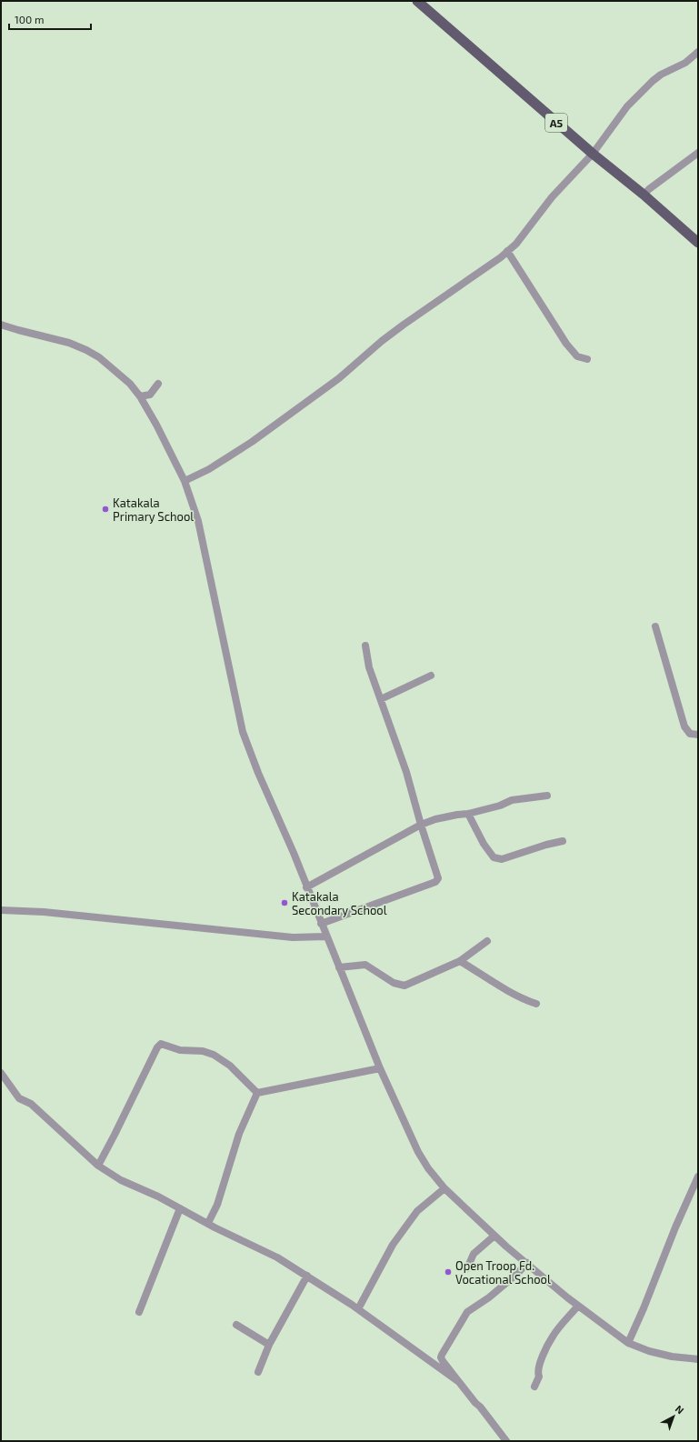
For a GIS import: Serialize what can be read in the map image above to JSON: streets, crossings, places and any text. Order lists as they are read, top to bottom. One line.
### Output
{"streets":{"main road":["A5"]},"places":["Katakala Primary School","Katakala Secondary School","Open Troop Fd. Vocational School"],"scale_bar":"100 m","north":"top right"}
